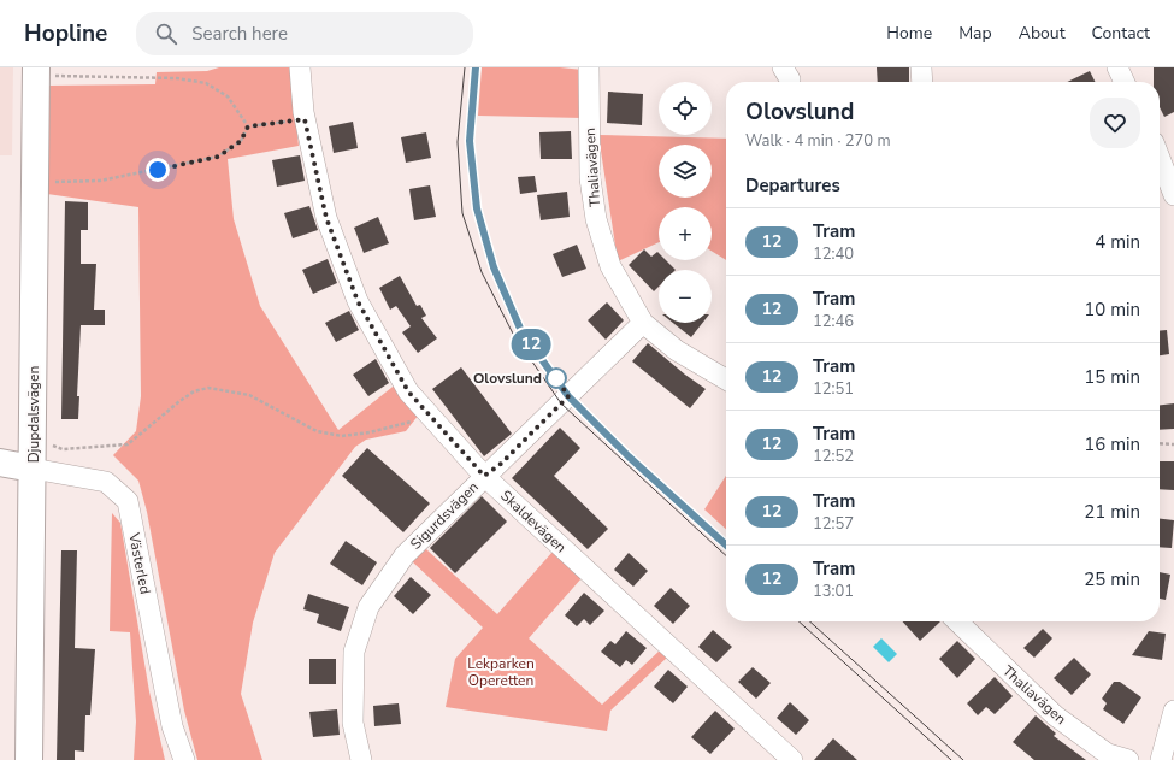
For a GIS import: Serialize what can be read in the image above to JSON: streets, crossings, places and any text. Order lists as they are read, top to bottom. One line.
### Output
{"streets":{"street":["Thaliavägen","Djupdalsvägen","Sigurdsvägen","Skaldevägen","Västerled"]},"crossings":[["Thaliavägen","Sigurdsvägen"],["Djupdalsvägen","Västerled"],["Sigurdsvägen","Skaldevägen"]],"parks":["Lekparken Operetten"],"places":["Olovslund"],"lines":["tram line 12"],"page":{"header":"Hopline","search":"Search here","nav":["Home","Map","About","Contact"],"on_map":"12","map_buttons":["+","−"],"heading":[["Olovslund","Walk · 4 min · 270 m"],"Departures"],"list":[{"mark":"12","name":"Tram","note":"12:40","value":"4 min"},{"mark":"12","name":"Tram","note":"12:46","value":"10 min"},{"mark":"12","name":"Tram","note":"12:51","value":"15 min"},{"mark":"12","name":"Tram","note":"12:52","value":"16 min"},{"mark":"12","name":"Tram","note":"12:57","value":"21 min"},{"mark":"12","name":"Tram","note":"13:01","value":"25 min"}]}}
